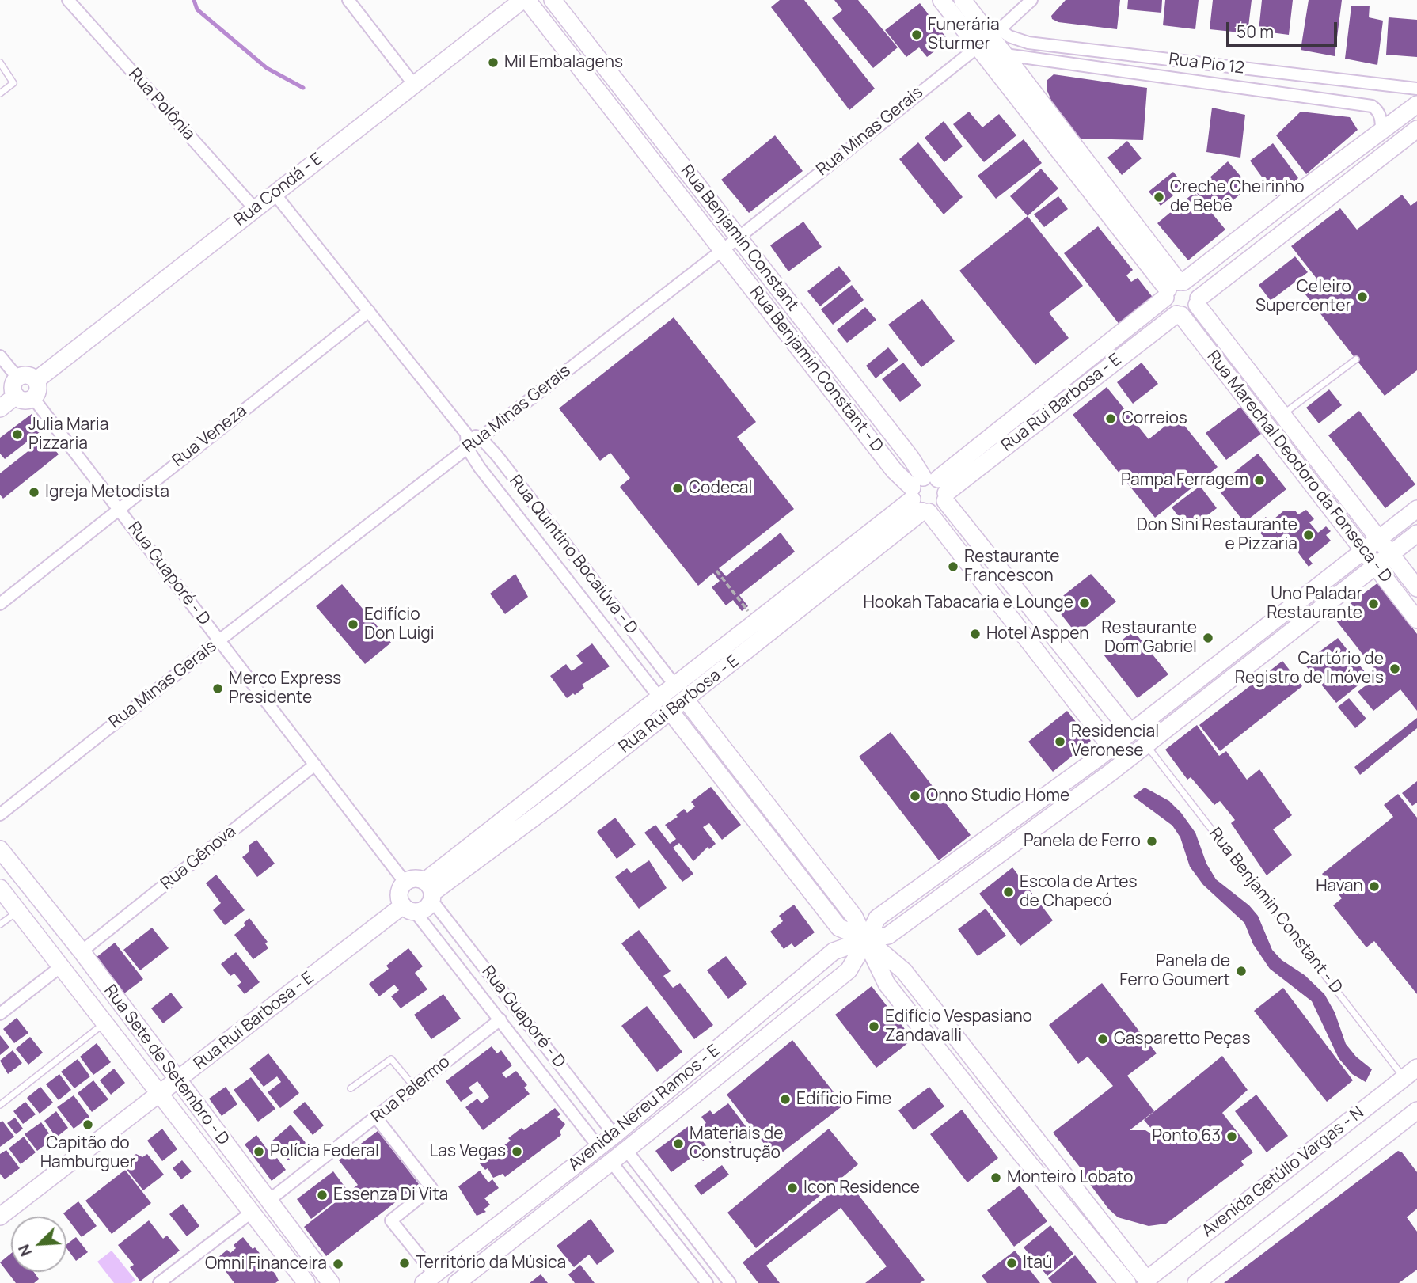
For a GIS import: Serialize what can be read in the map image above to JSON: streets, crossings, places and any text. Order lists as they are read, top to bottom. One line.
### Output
{"streets":{"street":["Rua Pio 12","Rua Polônia","Rua Minas Gerais","Rua Condá - E","Rua Benjamin Constant","Rua Benjamin Constant - D","Rua Rui Barbosa - E","Rua Veneza","Rua Marechal Deodoro da Fonseca - D","Rua Quintino Bocaiúva - D","Rua Guaporé - D","Rua Gênova","Rua Sete de Setembro - D","Rua Palermo","Avenida Nereu Ramos - E","Avenida Getúlio Vargas - N"]},"crossings":[["Rua Pio 12","Rua Minas Gerais"],["Rua Pio 12","Rua Rui Barbosa - E"],["Rua Polônia","Rua Condá - E"],["Rua Minas Gerais","Rua Benjamin Constant"],["Rua Minas Gerais","Rua Benjamin Constant - D"],["Rua Minas Gerais","Rua Quintino Bocaiúva - D"],["Rua Minas Gerais","Rua Guaporé - D"],["Rua Condá - E","Rua Benjamin Constant"],["Rua Condá - E","Rua Guaporé - D"],["Rua Benjamin Constant","Rua Benjamin Constant - D"],["Rua Benjamin Constant","Rua Rui Barbosa - E"],["Rua Benjamin Constant - D","Rua Rui Barbosa - E"],["Rua Benjamin Constant - D","Avenida Nereu Ramos - E"],["Rua Benjamin Constant - D","Avenida Getúlio Vargas - N"],["Rua Rui Barbosa - E","Rua Marechal Deodoro da Fonseca - D"],["Rua Rui Barbosa - E","Rua Quintino Bocaiúva - D"],["Rua Rui Barbosa - E","Rua Guaporé - D"],["Rua Rui Barbosa - E","Rua Sete de Setembro - D"],["Rua Veneza","Rua Guaporé - D"],["Rua Marechal Deodoro da Fonseca - D","Avenida Nereu Ramos - E"],["Rua Guaporé - D","Rua Gênova"],["Rua Guaporé - D","Rua Palermo"],["Rua Guaporé - D","Avenida Nereu Ramos - E"],["Rua Gênova","Rua Sete de Setembro - D"],["Rua Sete de Setembro - D","Rua Palermo"]],"places":["Funerária Sturmer","Mil Embalagens","Creche Cheirinho de Bebê","Celeiro Supercenter","Correios","Julia Maria Pizzaria","Pampa Ferragem","Codecal","Igreja Metodista","Don Sini Restaurante e Pizzaria","Restaurante Francescon","Hookah Tabacaria e Lounge","Uno Paladar Restaurante","Edifício Don Luigi","Hotel Asppen","Restaurante Dom Gabriel","Cartório de Registro de Imóveis","Merco Express Presidente","Residencial Veronese","Onno Studio Home","Panela de Ferro","Havan","Escola de Artes de Chapecó","Panela de Ferro Goumert","Edifício Vespasiano Zandavalli","Gasparetto Peças","Edíficio Fime","Capitão do Hamburguer","Ponto 63","Materiais de Construção","Polícia Federal","Las Vegas","Monteiro Lobato","Icon Residence","Essenza Di Vita","Território da Música","Itaú","Omni Financeira"],"scale_bar":"50 m","north":"bottom left"}
